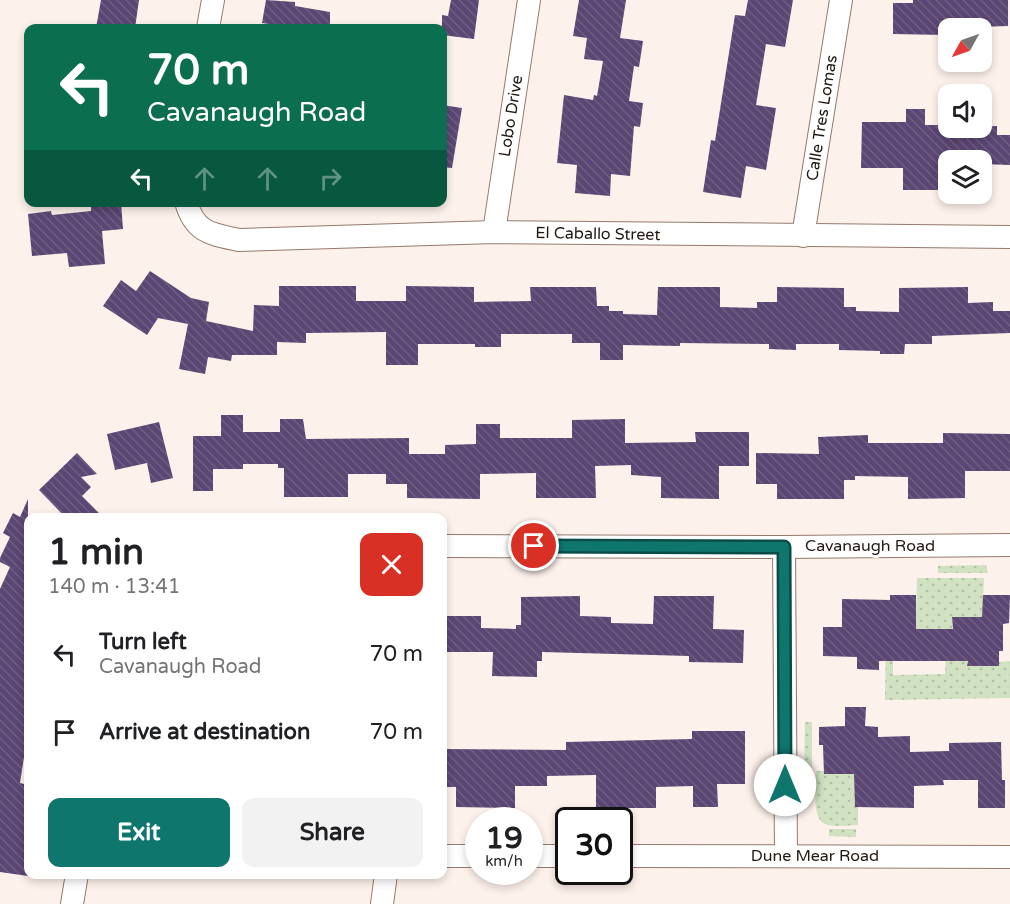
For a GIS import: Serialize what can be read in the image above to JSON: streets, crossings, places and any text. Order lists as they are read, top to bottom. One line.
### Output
{"streets":{"street":["Lobo Drive","Calle Tres Lomas","El Caballo Street","Cavanaugh Road","Dune Mear Road"]},"crossings":[["Lobo Drive","El Caballo Street"],["Calle Tres Lomas","El Caballo Street"]],"north":"bottom left","page":{"turn":["70 m","Cavanaugh Road"],"heading":["1 min","140 m · 13:41"],"list":[{"name":"Turn left","note":"Cavanaugh Road","value":"70 m"},{"name":"Arrive at destination","value":"70 m"}],"buttons":["Exit","Share"],"speed":"19 km/h","limit":"30"}}
